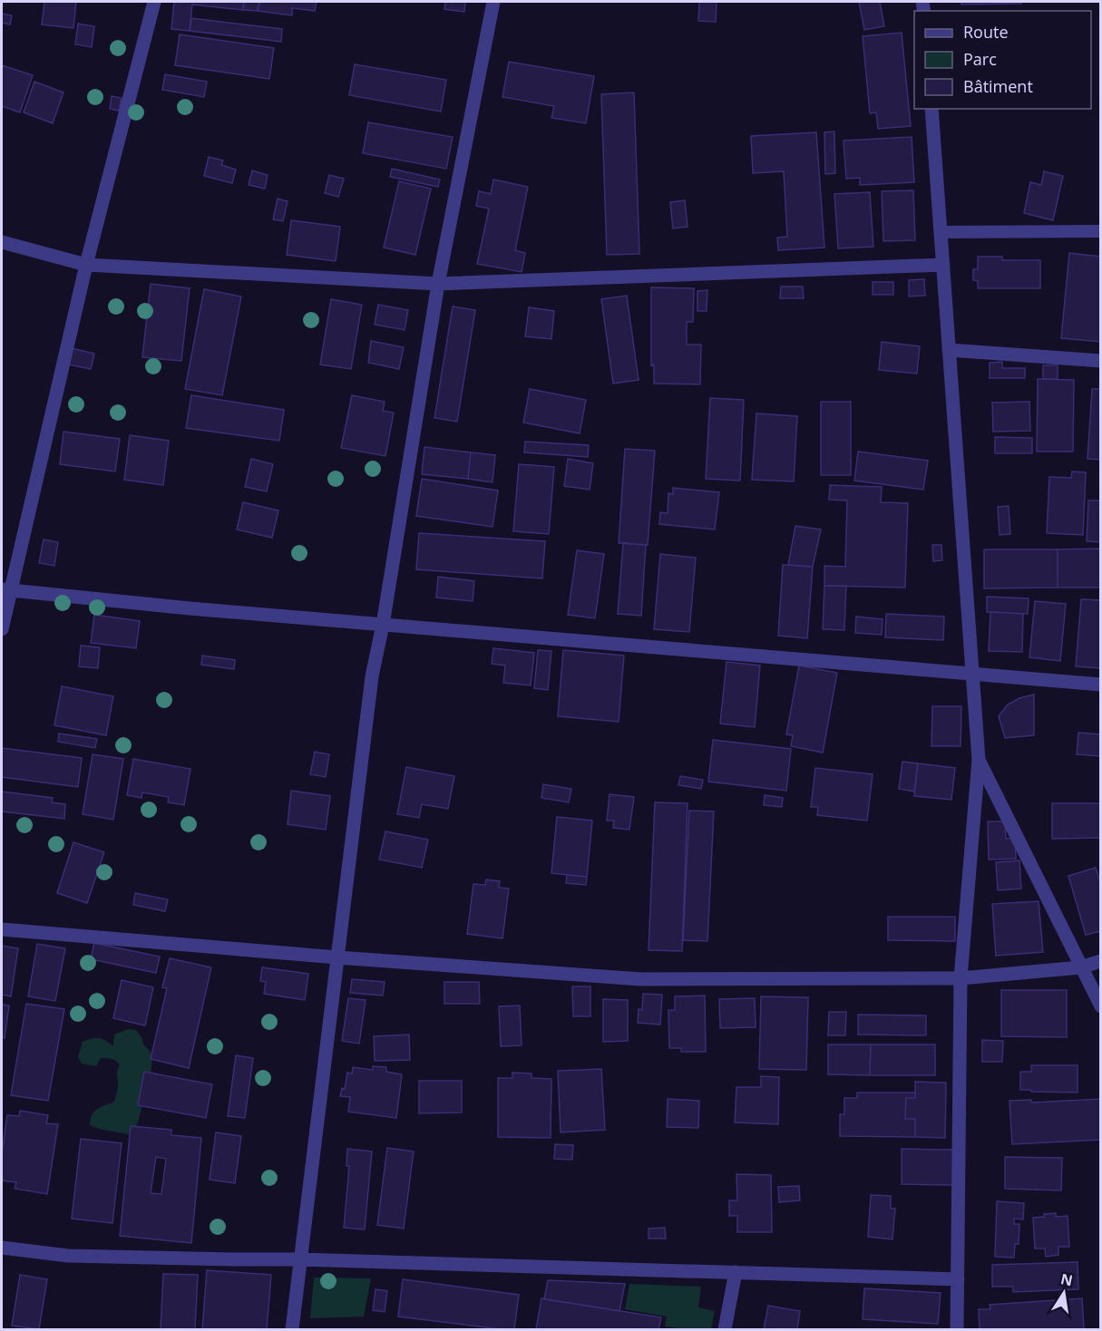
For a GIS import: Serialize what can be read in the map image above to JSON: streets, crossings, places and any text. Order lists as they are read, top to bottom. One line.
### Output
{"legend":["Route","Parc","Bâtiment"],"north":"top"}
